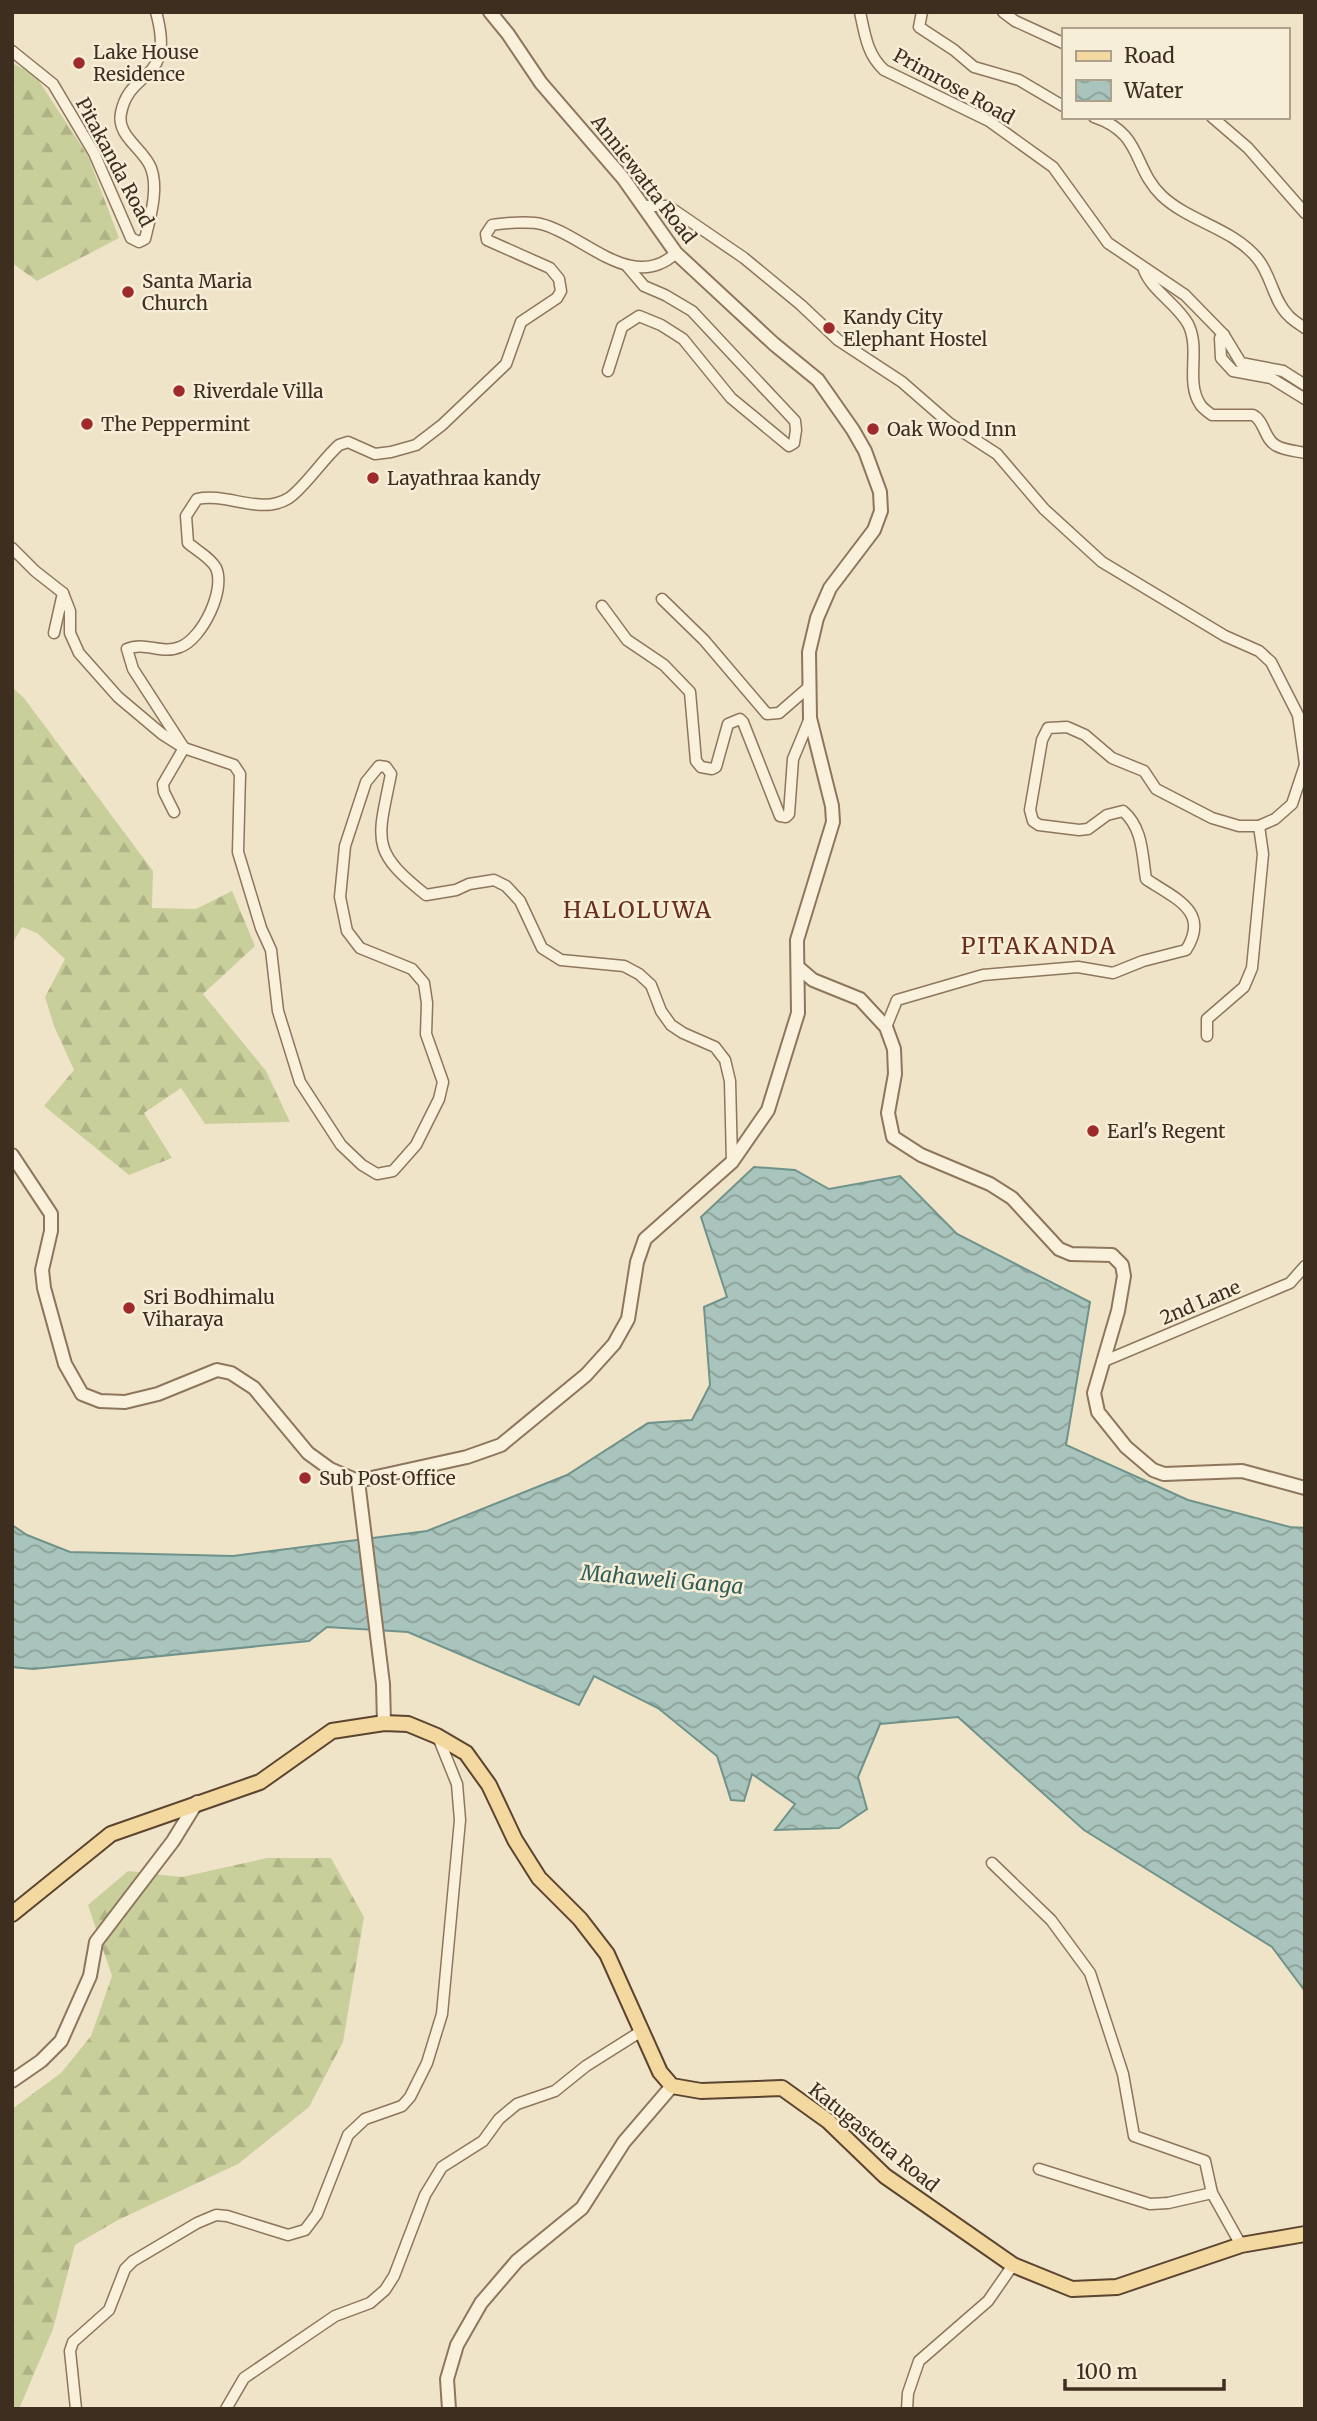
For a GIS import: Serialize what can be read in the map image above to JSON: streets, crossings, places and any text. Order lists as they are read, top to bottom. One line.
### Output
{"streets":{"main road":["Katugastota Road"],"street":["Primrose Road","Pitakanda Road","Anniewatta Road","2nd Lane"]},"districts":["HALOLUWA","PITAKANDA"],"water":["Mahaweli Ganga"],"places":["Lake House Residence","Santa Maria Church","Kandy City Elephant Hostel","Riverdale Villa","The Peppermint","Oak Wood Inn","Layathraa kandy","Earl's Regent","Sri Bodhimalu Viharaya","Sub Post Office"],"legend":["Road","Water"],"scale_bar":"100 m"}
